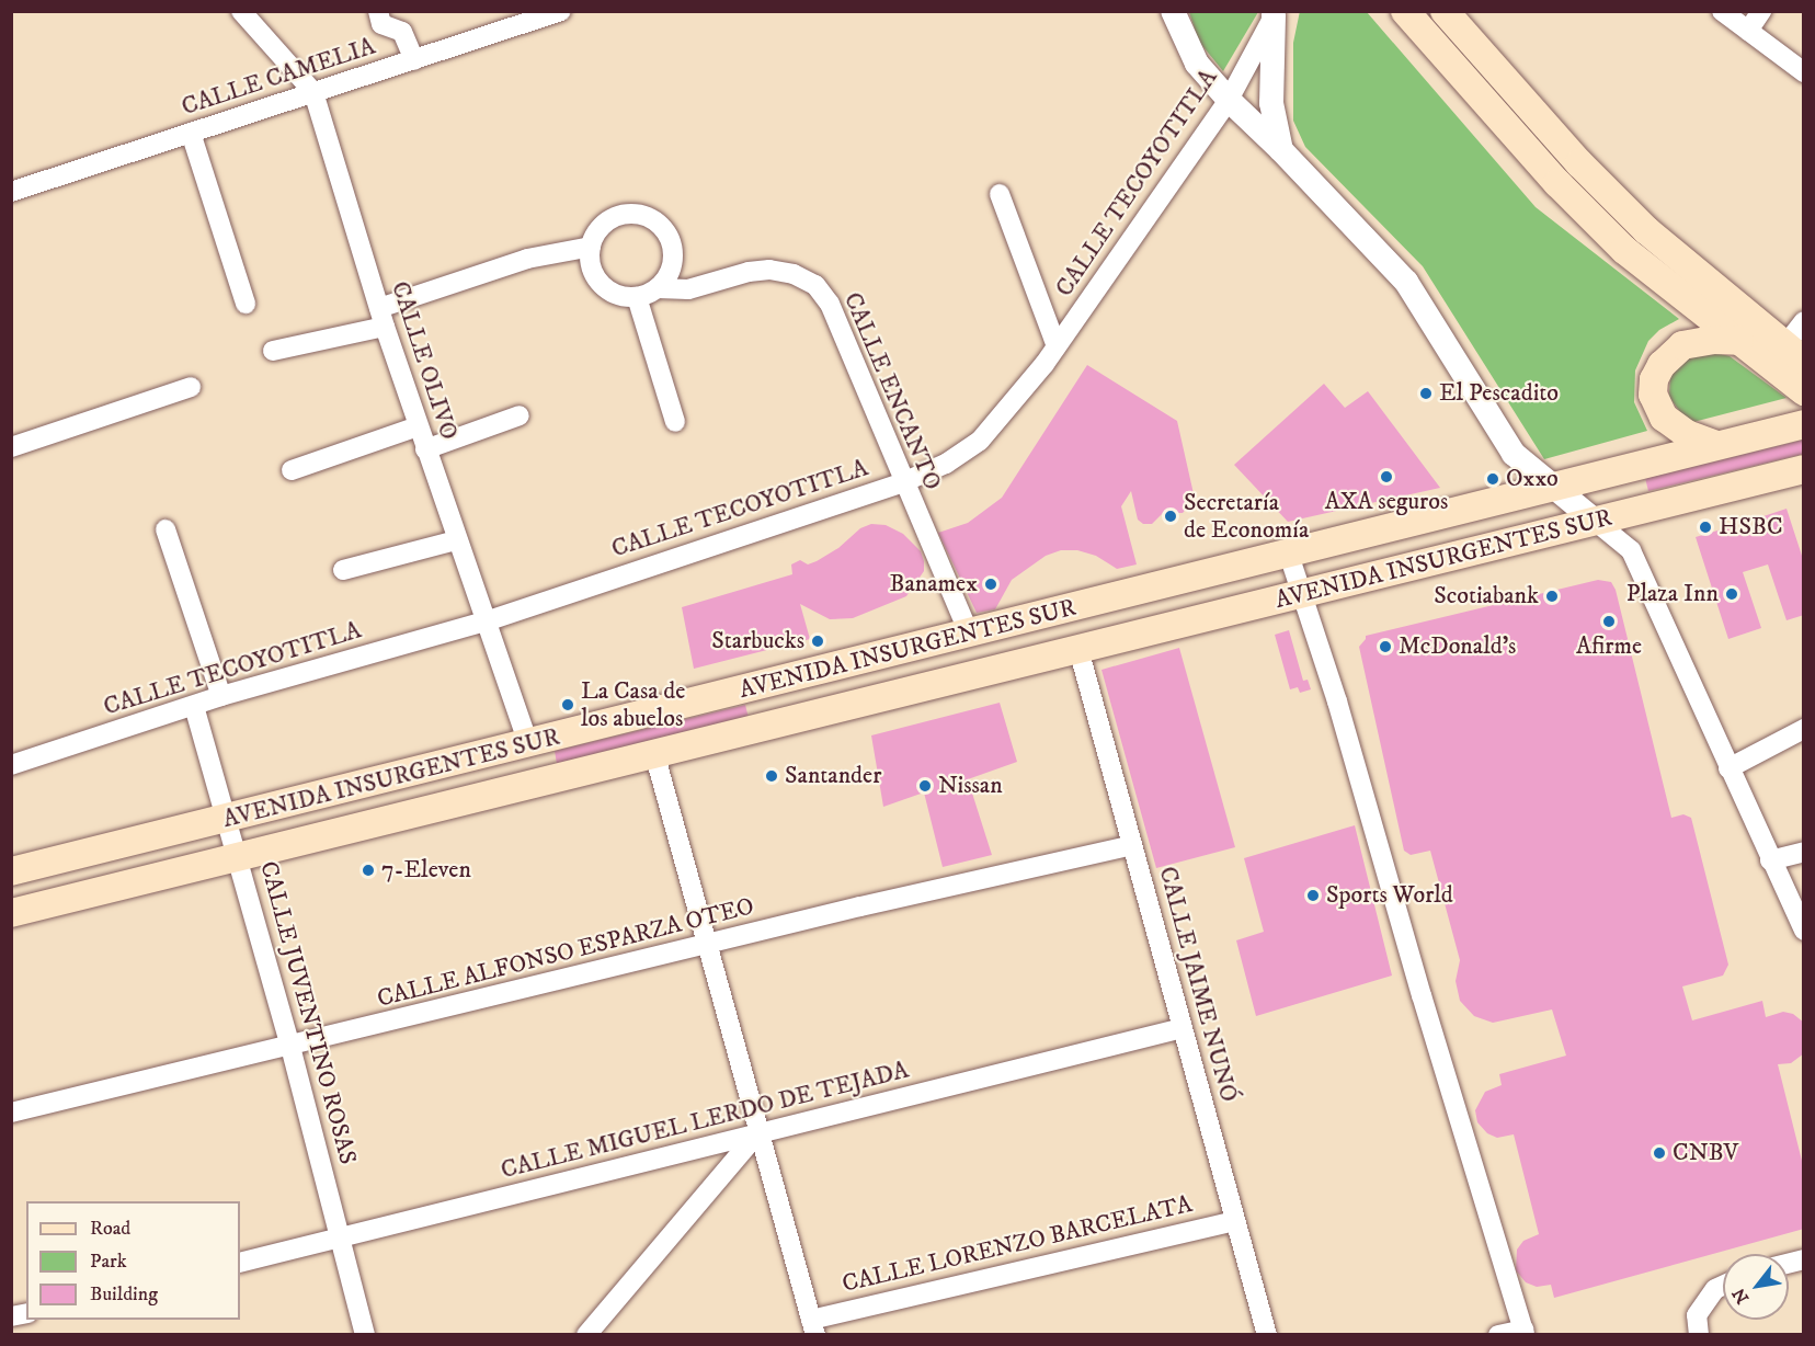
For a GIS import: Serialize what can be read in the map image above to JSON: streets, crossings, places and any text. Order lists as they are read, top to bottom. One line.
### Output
{"streets":{"main road":["AVENIDA INSURGENTES SUR"],"street":["CALLE CAMELIA","CALLE TECOYOTITLA","CALLE OLIVO","CALLE ENCANTO","CALLE ALFONSO ESPARZA OTEO","CALLE JAIME NUNÓ","CALLE JUVENTINO ROSAS","CALLE MIGUEL LERDO DE TEJADA","CALLE LORENZO BARCELATA"]},"crossings":[["CALLE CAMELIA","CALLE OLIVO"],["CALLE TECOYOTITLA","CALLE OLIVO"],["CALLE TECOYOTITLA","CALLE ENCANTO"],["CALLE TECOYOTITLA","CALLE JUVENTINO ROSAS"],["CALLE OLIVO","AVENIDA INSURGENTES SUR"],["CALLE ENCANTO","AVENIDA INSURGENTES SUR"],["AVENIDA INSURGENTES SUR","CALLE JAIME NUNÓ"],["AVENIDA INSURGENTES SUR","CALLE JUVENTINO ROSAS"],["CALLE ALFONSO ESPARZA OTEO","CALLE JAIME NUNÓ"],["CALLE ALFONSO ESPARZA OTEO","CALLE JUVENTINO ROSAS"],["CALLE JAIME NUNÓ","CALLE MIGUEL LERDO DE TEJADA"],["CALLE JAIME NUNÓ","CALLE LORENZO BARCELATA"],["CALLE JUVENTINO ROSAS","CALLE MIGUEL LERDO DE TEJADA"]],"places":["El Pescadito","AXA seguros","Oxxo","Secretaría de Economía","HSBC","Banamex","Plaza Inn","Scotiabank","Afirme","Starbucks","McDonald's","La Casa de los abuelos","Santander","Nissan","7-Eleven","Sports World","CNBV"],"legend":["Road","Park","Building"],"north":"bottom left"}
